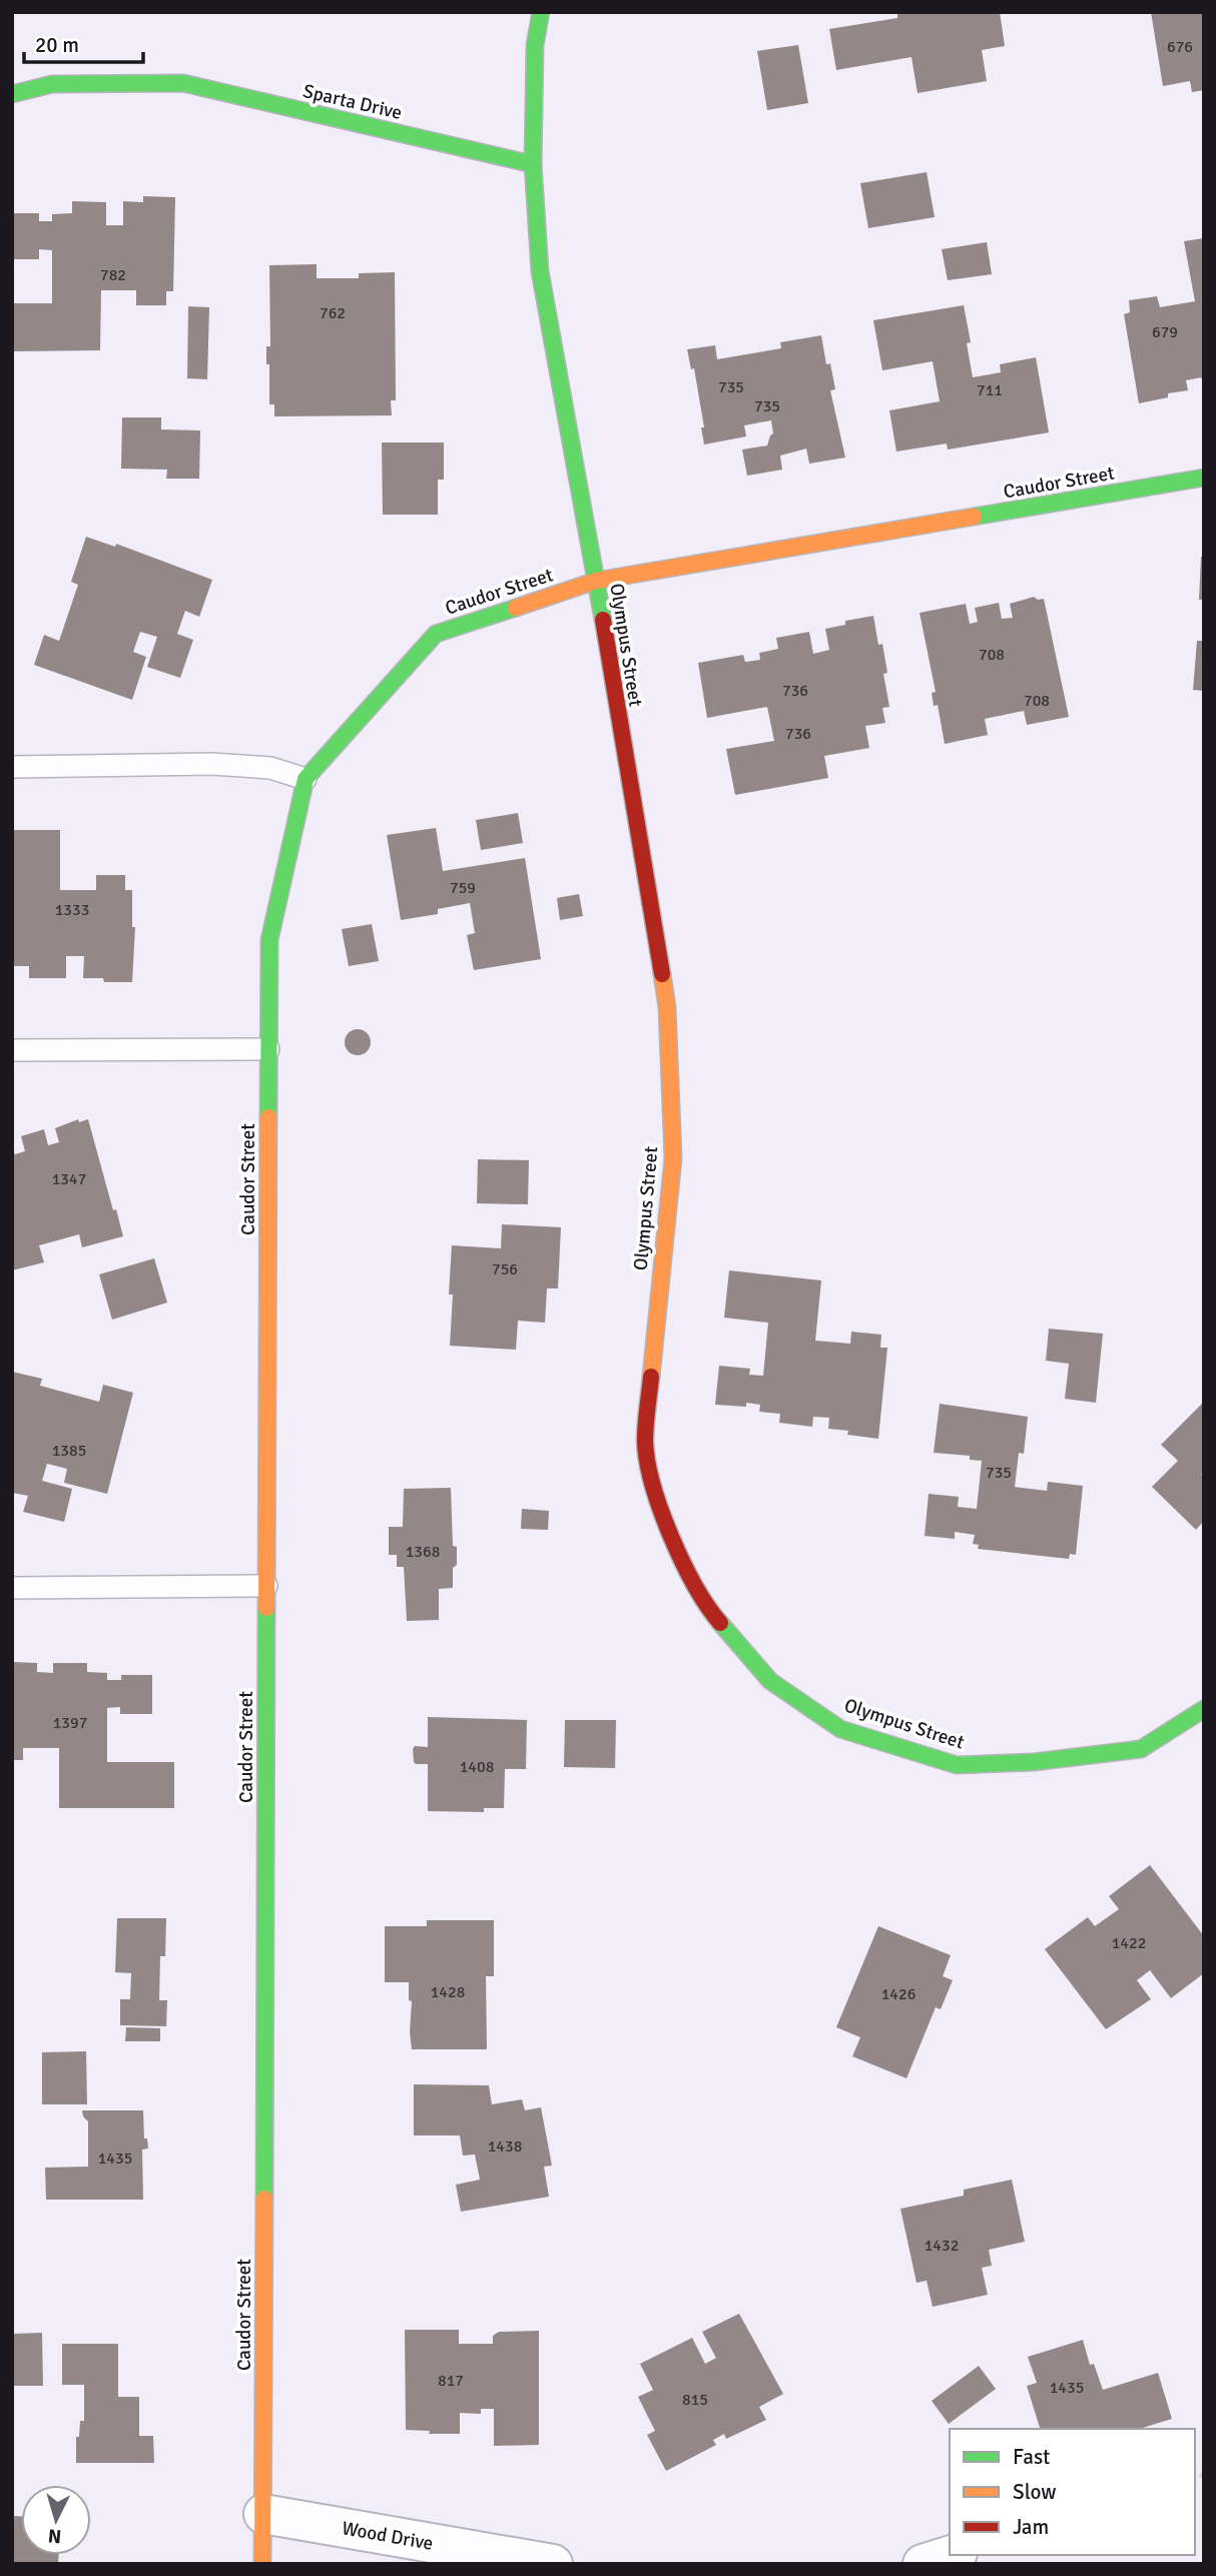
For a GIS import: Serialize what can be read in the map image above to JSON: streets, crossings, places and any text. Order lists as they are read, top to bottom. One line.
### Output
{"streets":{"street":["Sparta Drive","Caudor Street","Olympus Street","Wood Drive"]},"crossings":[["Sparta Drive","Olympus Street"],["Caudor Street","Olympus Street"],["Caudor Street","Wood Drive"]],"house_numbers":["676","782","762","679","735","711","735","708","736","708","736","759","1333","1347","756","1385","735","1368","1397","1408","1422","1428","1426","1438","1435","1432","817","1435","815"],"legend":["Fast","Slow","Jam"],"scale_bar":"20 m","north":"bottom"}
